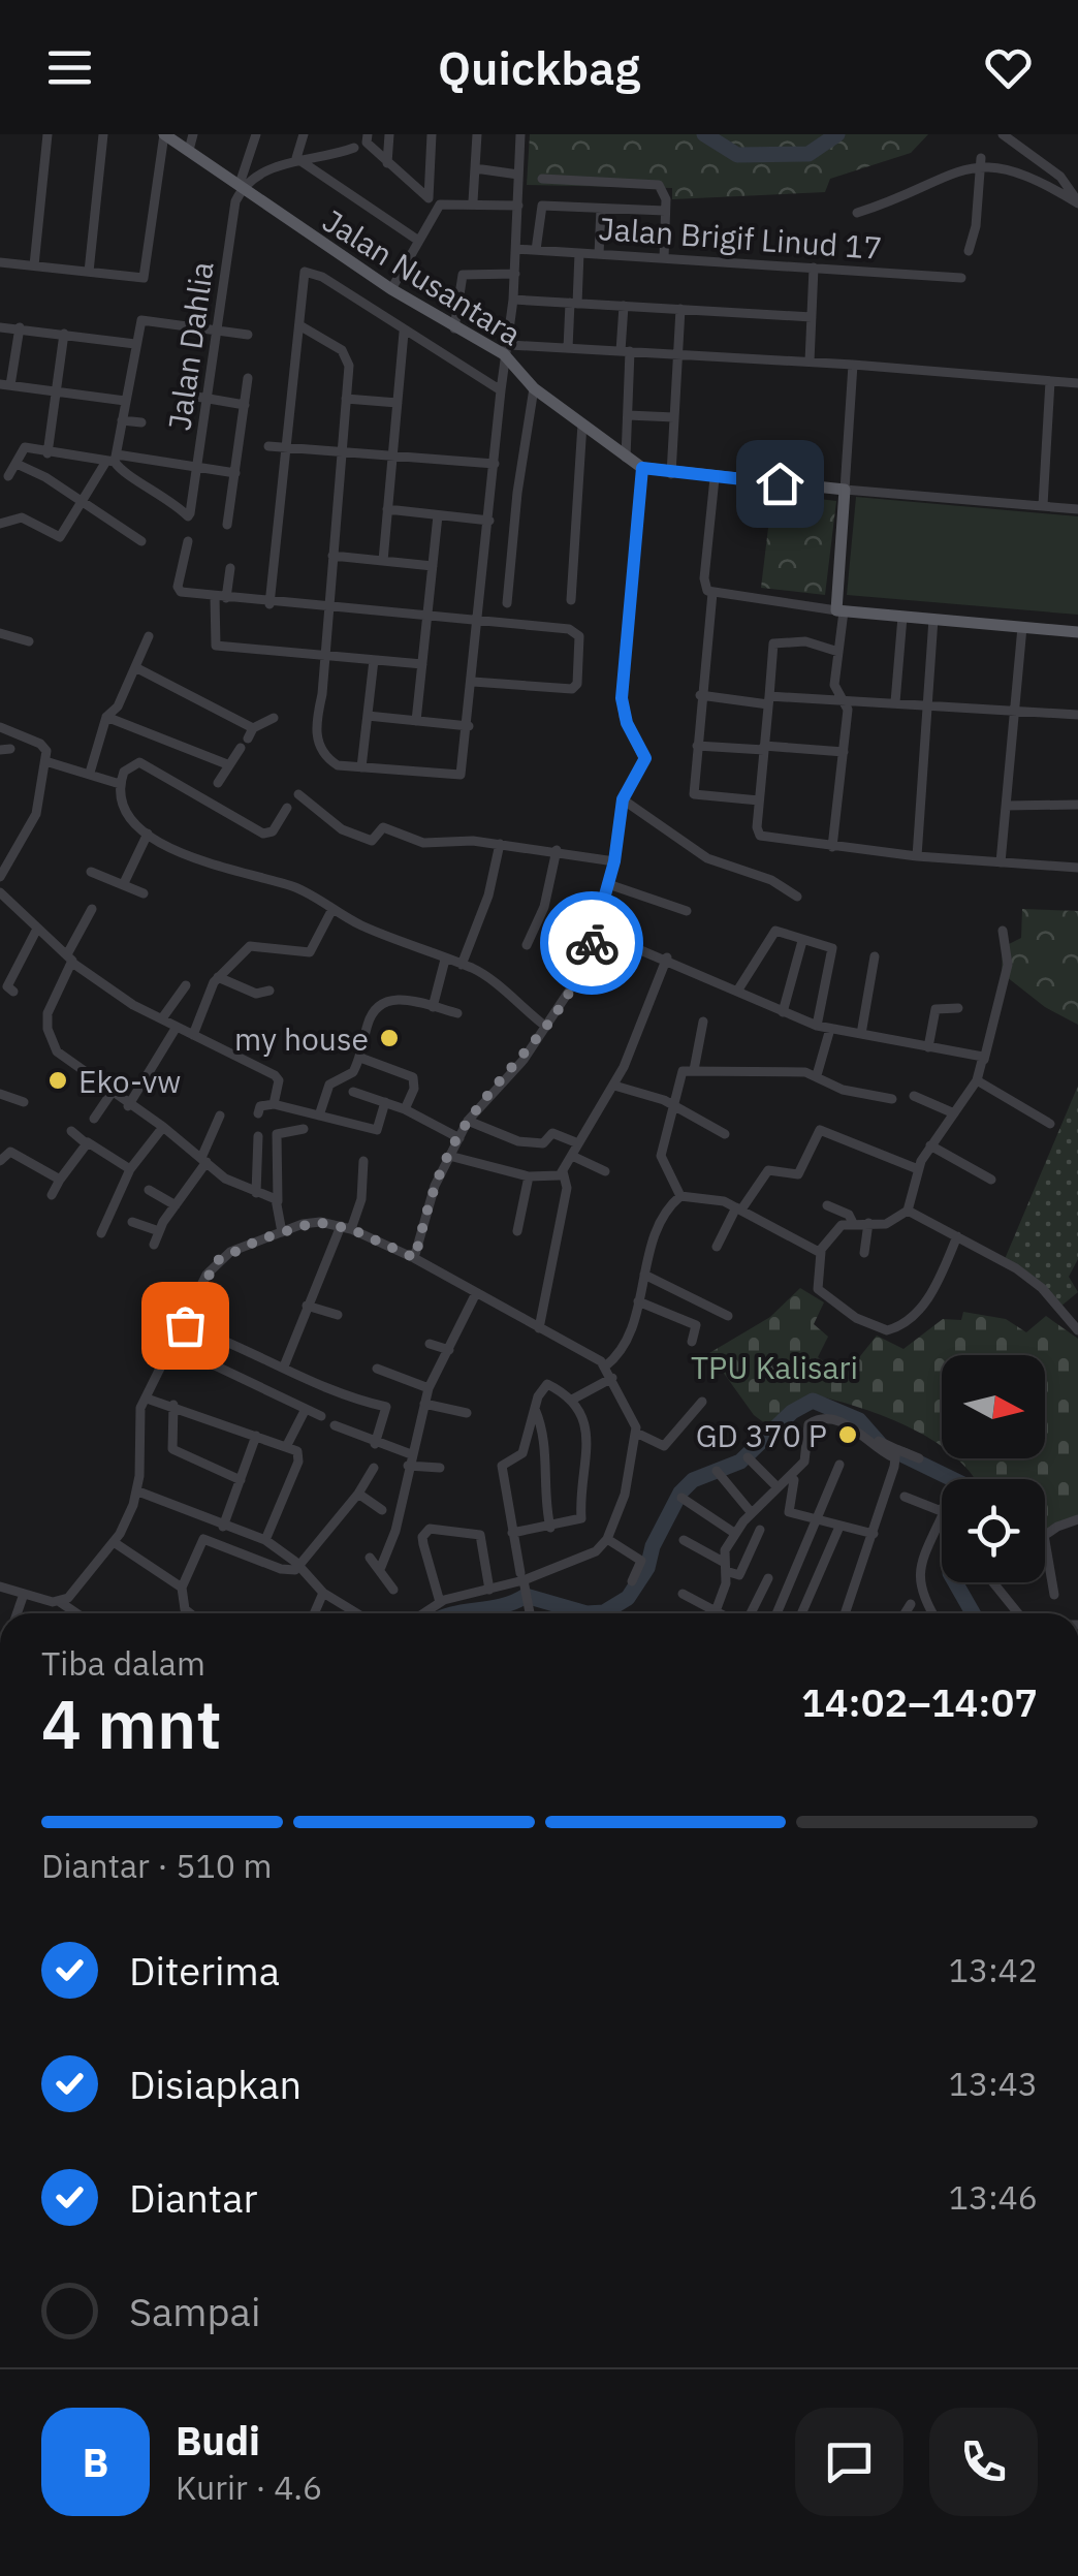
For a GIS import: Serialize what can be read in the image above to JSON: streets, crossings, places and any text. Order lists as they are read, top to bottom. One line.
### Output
{"streets":{"main road":["Jalan Nusantara"],"street":["Jalan Brigif Linud 17","Jalan Dahlia"]},"crossings":[["Jalan Nusantara","Jalan Dahlia"]],"parks":["TPU Kalisari"],"places":["my house","Eko-vw","GD 370 P"],"north":"right","page":{"header":"Quickbag","heading":["4 mnt","Tiba dalam","14:02–14:07"],"panel":["Budi","Kurir · 4.6"],"bar":"Diantar · 510 m","list":[["Diterima","13:42"],["Disiapkan","13:43"],["Diantar","13:46"],"Sampai"],"round":"B"}}
